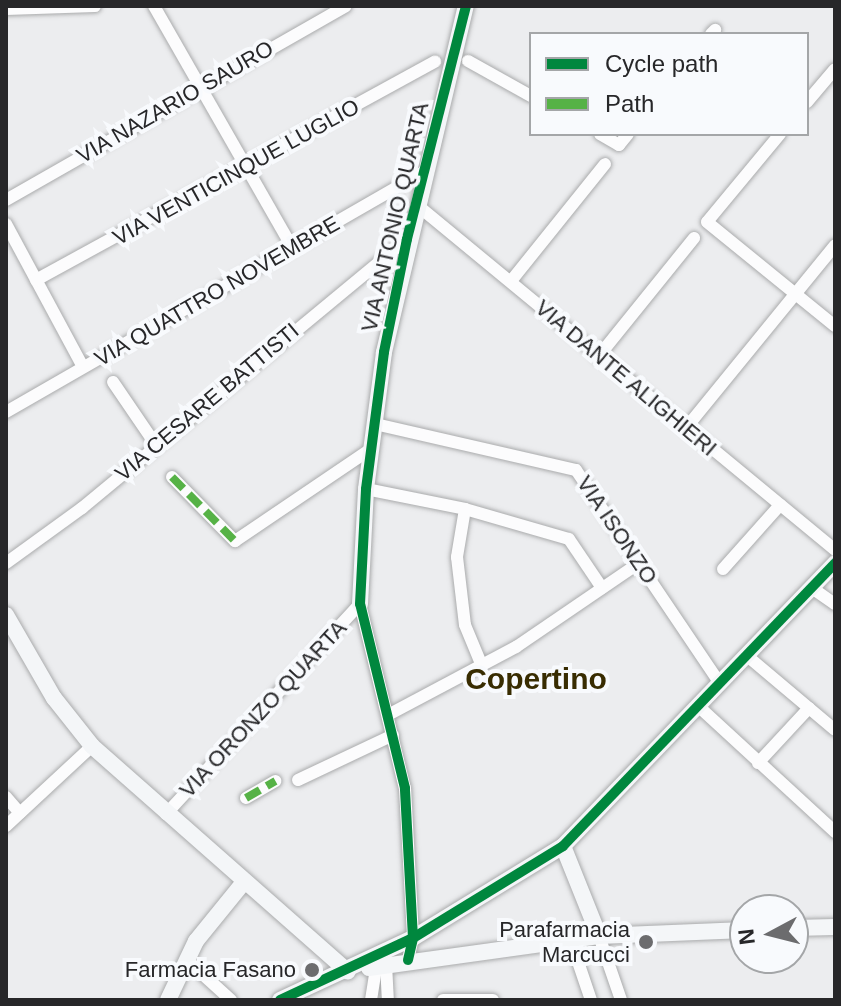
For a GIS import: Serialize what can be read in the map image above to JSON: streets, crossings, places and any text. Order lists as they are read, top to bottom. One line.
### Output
{"streets":{"street":["VIA NAZARIO SAURO","VIA VENTICINQUE LUGLIO","VIA ANTONIO QUARTA","VIA QUATTRO NOVEMBRE","VIA DANTE ALIGHIERI","VIA CESARE BATTISTI","VIA ISONZO","VIA ORONZO QUARTA"]},"crossings":[["VIA ANTONIO QUARTA","VIA QUATTRO NOVEMBRE"],["VIA ANTONIO QUARTA","VIA DANTE ALIGHIERI"],["VIA ANTONIO QUARTA","VIA CESARE BATTISTI"],["VIA ANTONIO QUARTA","VIA ISONZO"],["VIA ANTONIO QUARTA","VIA ORONZO QUARTA"]],"districts":["Copertino"],"places":["Parafarmacia Marcucci","Farmacia Fasano"],"legend":["Cycle path","Path"],"north":"left"}
